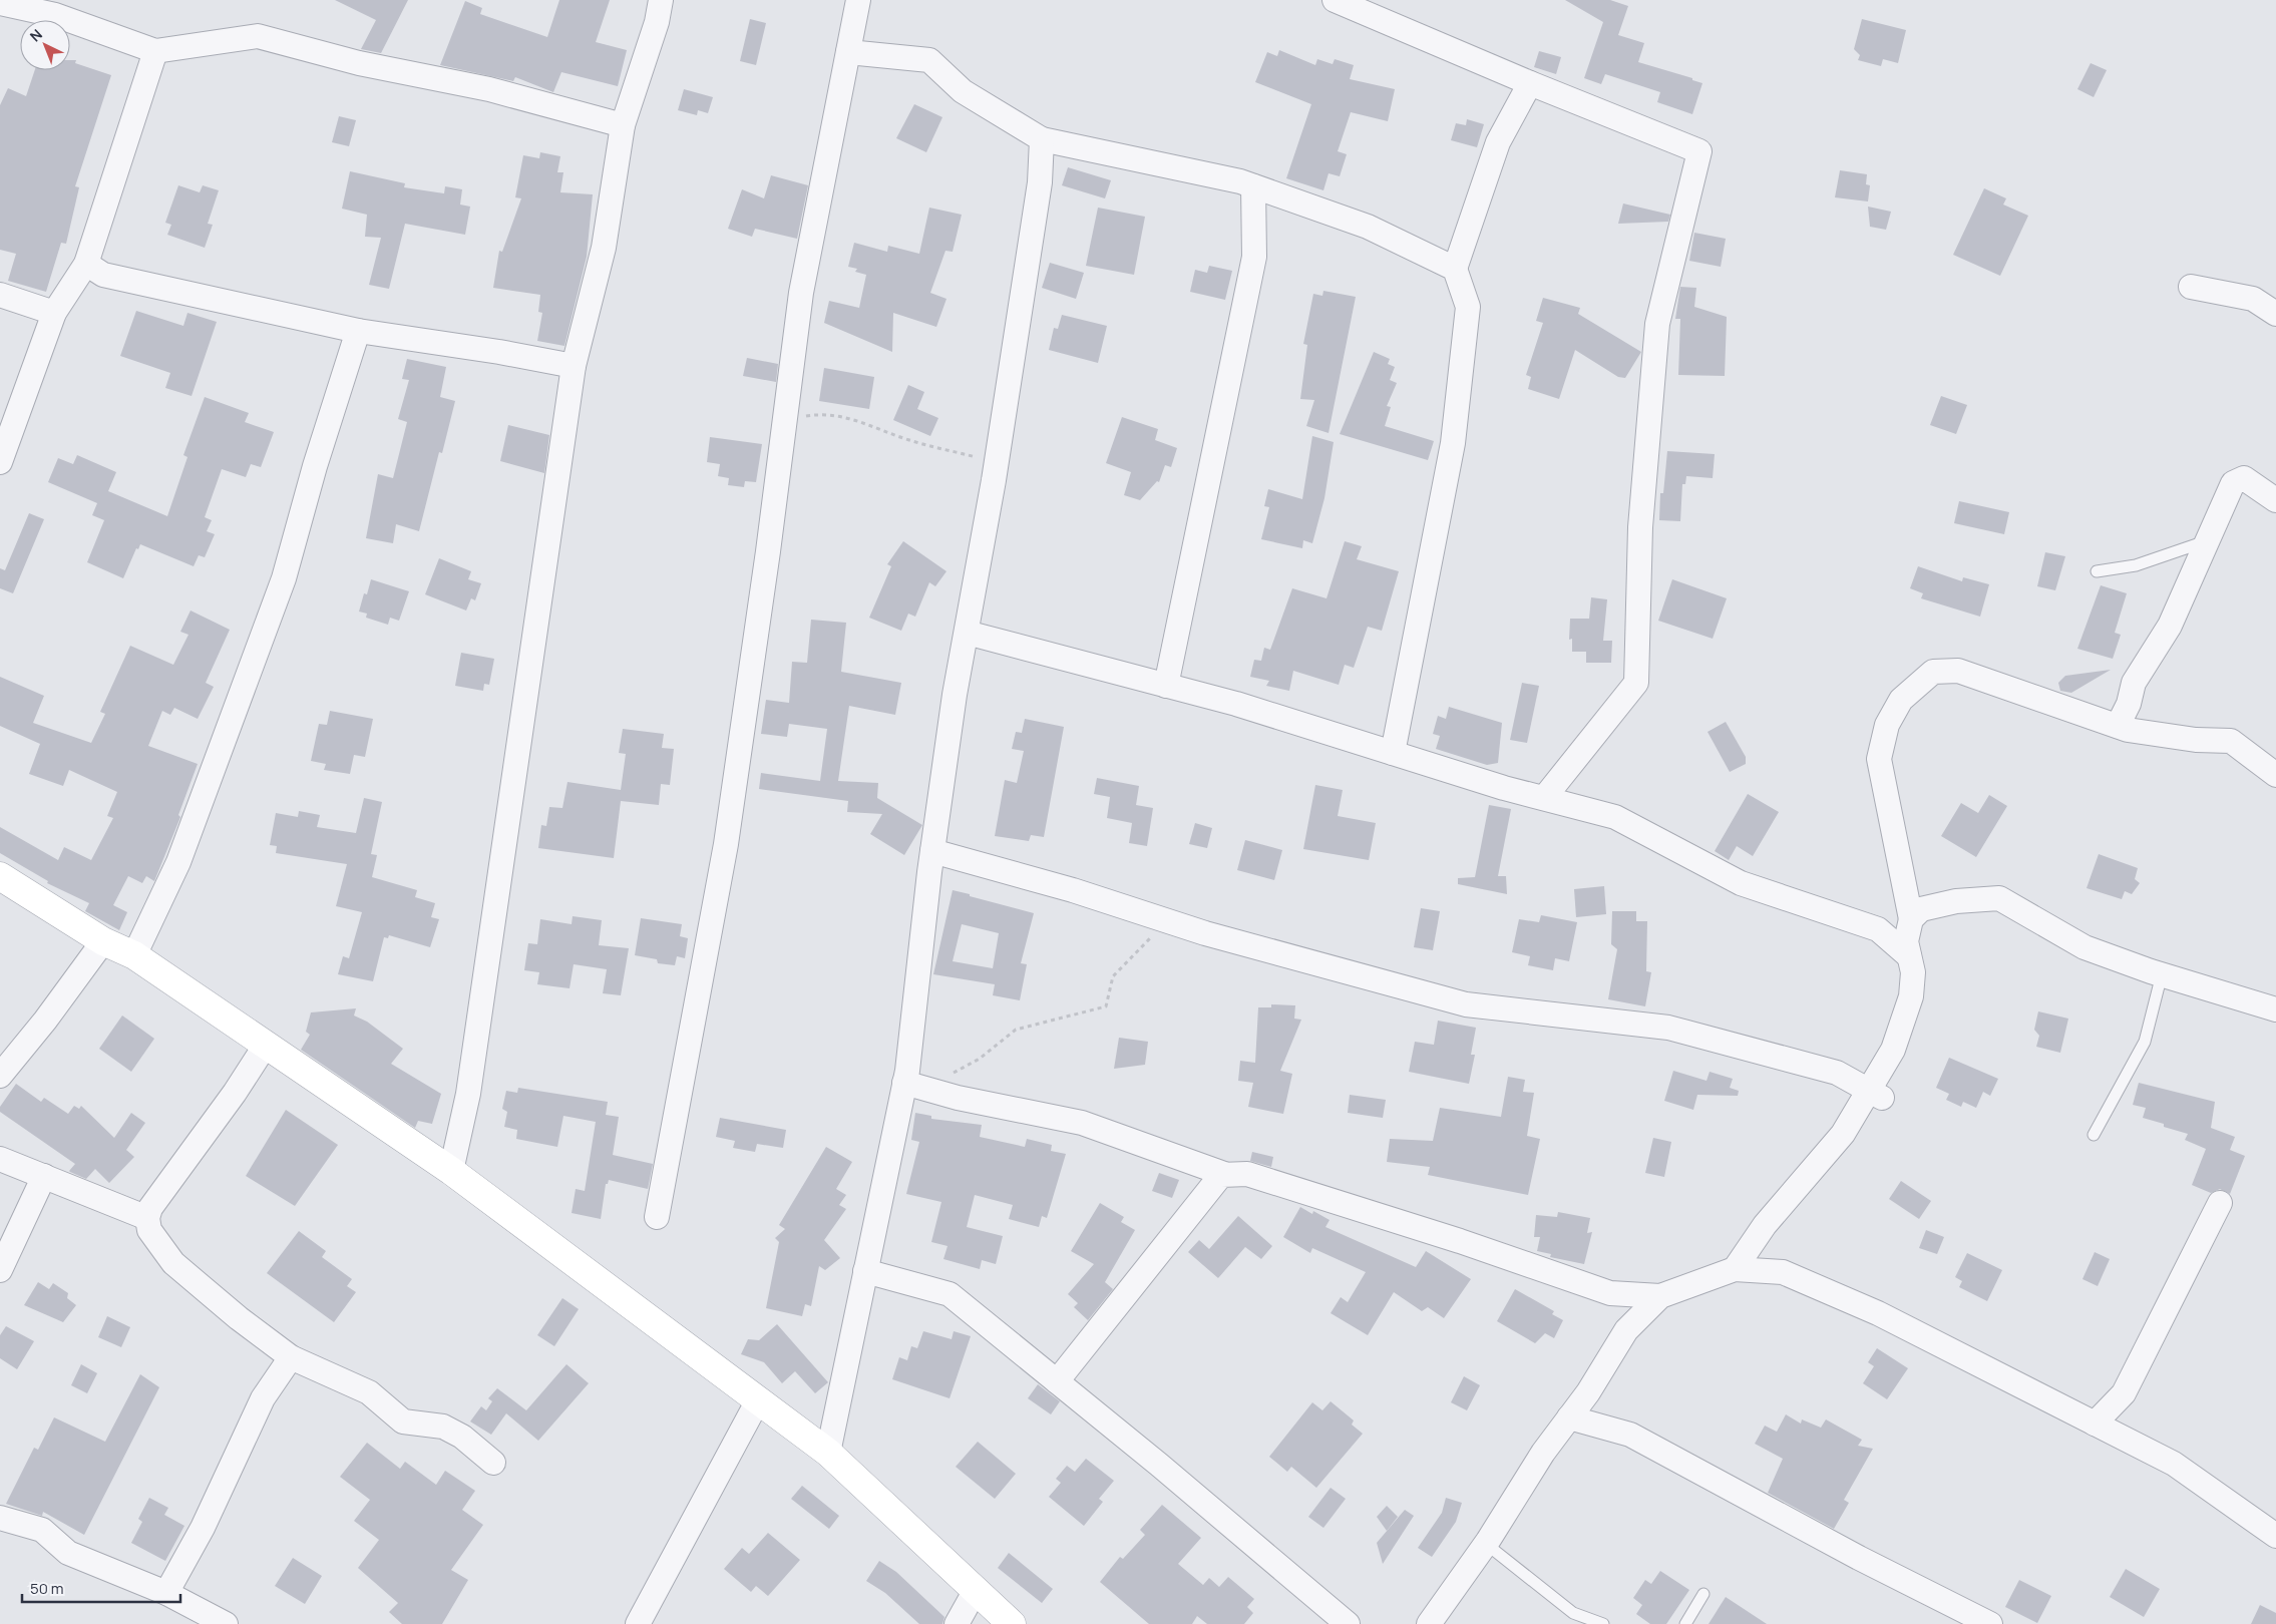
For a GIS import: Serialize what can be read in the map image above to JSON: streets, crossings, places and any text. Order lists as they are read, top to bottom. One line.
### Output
{"scale_bar":"50 m","north":"top left"}
